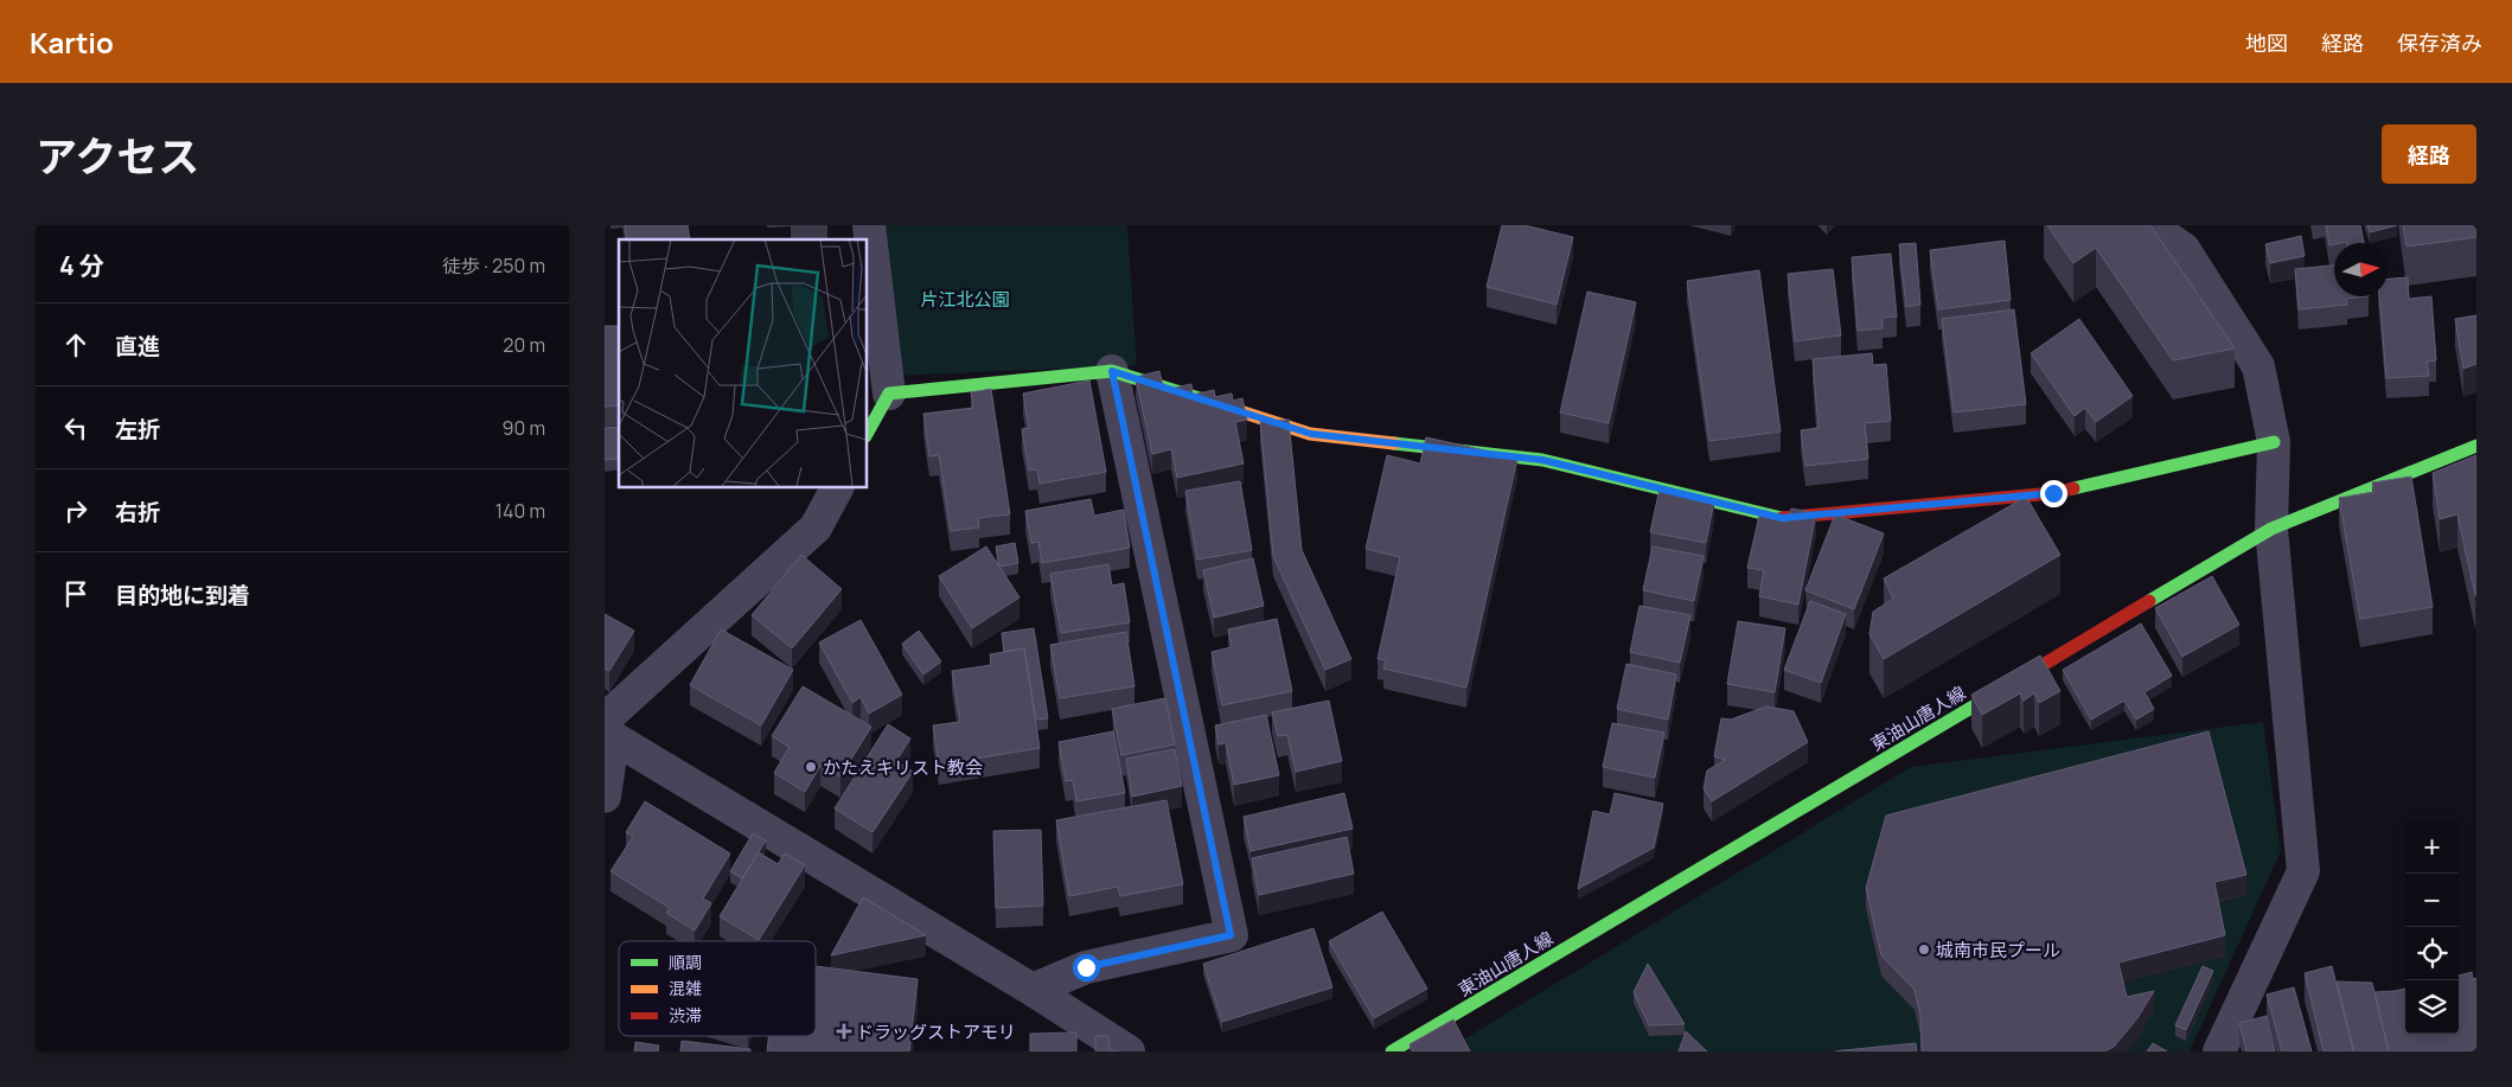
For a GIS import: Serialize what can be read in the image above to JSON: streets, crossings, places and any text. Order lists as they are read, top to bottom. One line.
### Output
{"streets":{"street":["東油山唐人線"]},"parks":["片江北公園"],"places":{"other":["かたえキリスト教会","城南市民プール"],"health":["ドラッグストアモリ"]},"legend":["順調","混雑","渋滞"],"north":"right","page":{"header":"Kartio","nav":["地図","経路","保存済み"],"title":"アクセス","buttons":"経路","heading":["4 分","徒歩 · 250 m"],"list":[["直進","20 m"],["左折","90 m"],["右折","140 m"],"目的地に到着"],"map_buttons":["+","−"]}}
